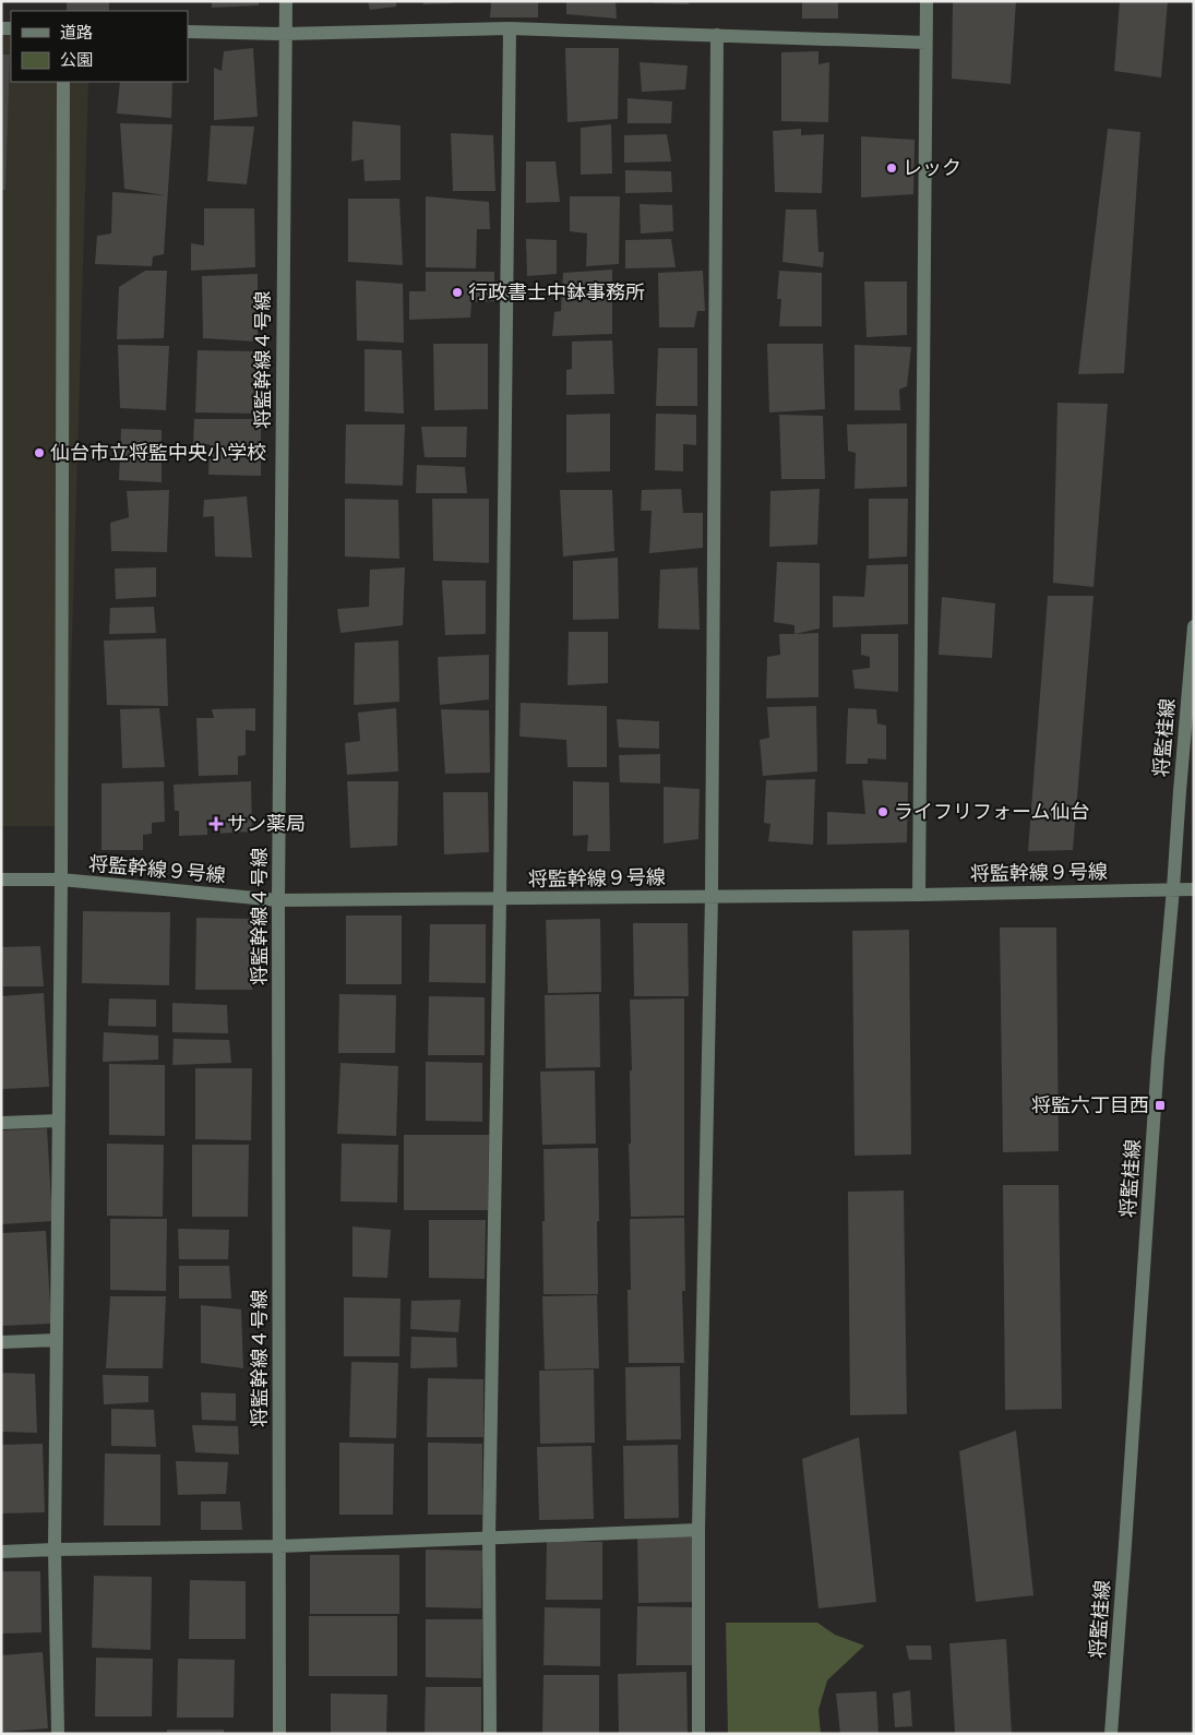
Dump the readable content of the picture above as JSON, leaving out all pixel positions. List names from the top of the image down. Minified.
{"streets":{"street":["将監幹線４号線","将監桂線","将監幹線９号線"]},"crossings":[["将監幹線４号線","将監幹線９号線"],["将監桂線","将監幹線９号線"]],"places":{"other":["レック","行政書士中鉢事務所","仙台市立将監中央小学校","ライフリフォーム仙台"],"health":["サン薬局"],"transit":["将監六丁目西"]},"legend":["道路","公園"]}
